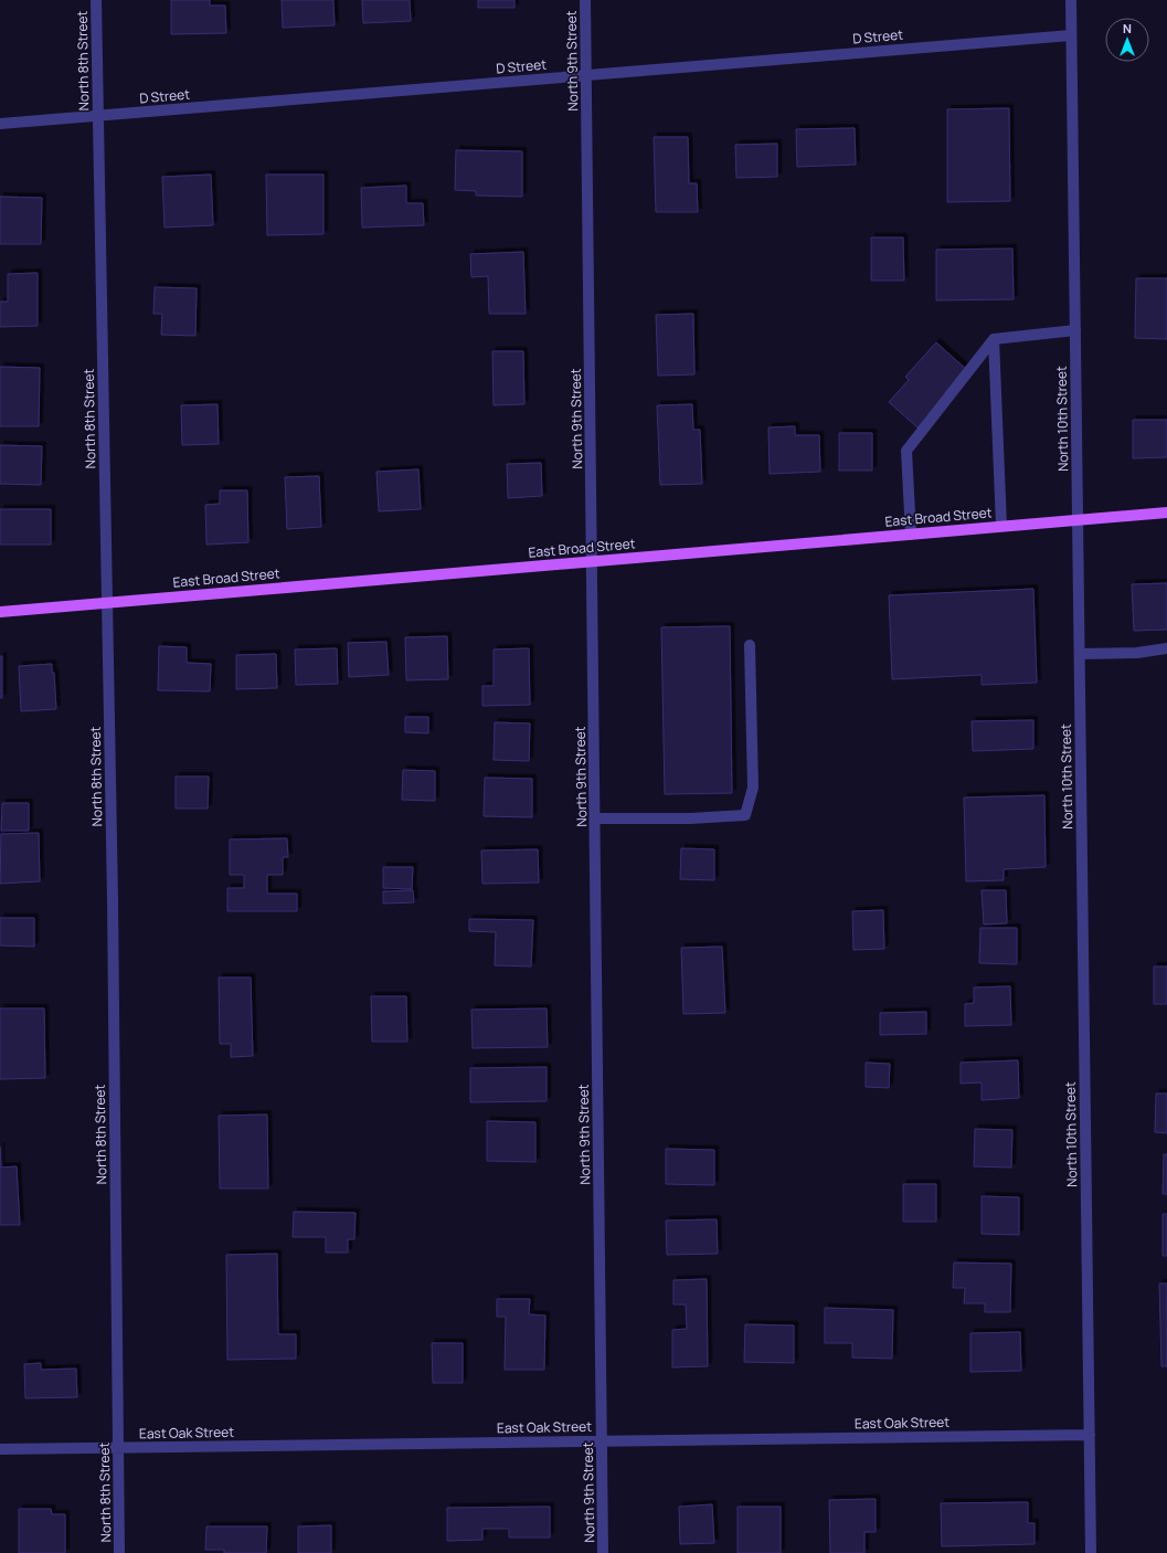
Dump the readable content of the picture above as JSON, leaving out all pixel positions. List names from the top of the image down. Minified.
{"streets":{"main road":["East Broad Street"],"street":["D Street","North 8th Street","North 9th Street","North 10th Street","East Oak Street"]},"crossings":[["D Street","North 8th Street"],["D Street","North 9th Street"],["D Street","North 10th Street"],["North 8th Street","East Broad Street"],["North 8th Street","East Oak Street"],["North 9th Street","East Broad Street"],["North 9th Street","East Oak Street"],["North 10th Street","East Broad Street"],["North 10th Street","East Oak Street"]],"north":"top"}
